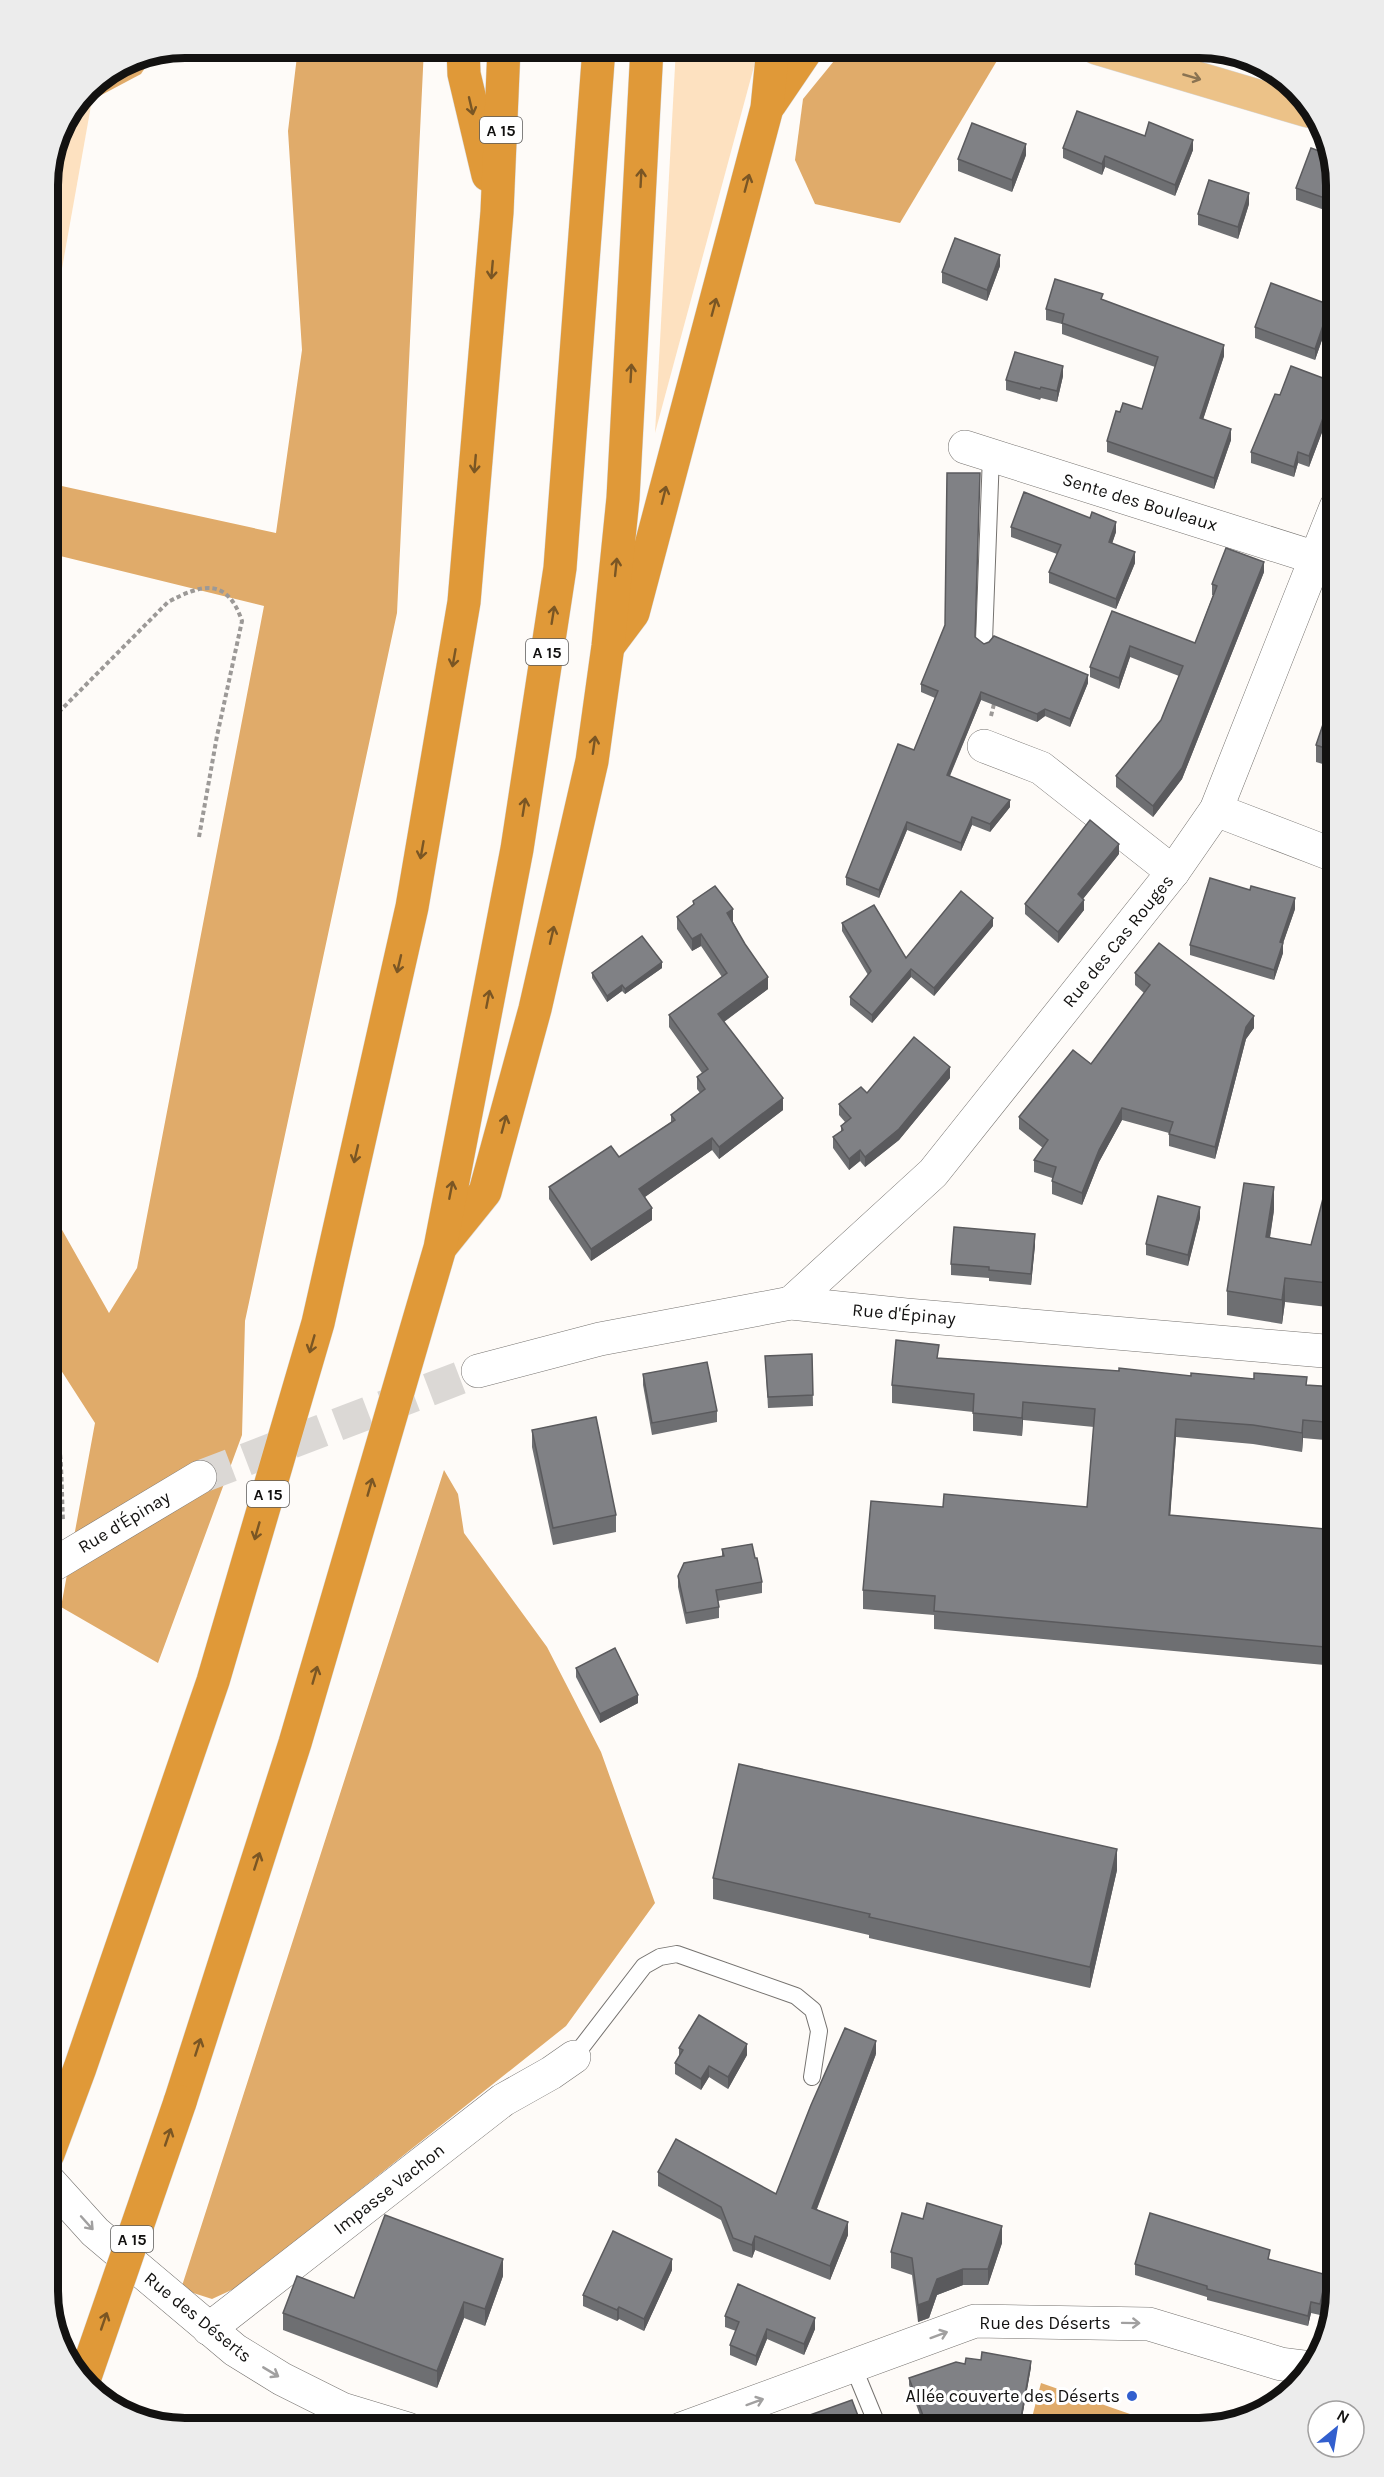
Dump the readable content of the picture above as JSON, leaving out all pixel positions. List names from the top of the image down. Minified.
{"streets":{"highway":["A 15"],"street":["Sente des Bouleaux","Rue des Cas Rouges","Rue d'Épinay","Impasse Vachon","Rue des Déserts"]},"crossings":[["Sente des Bouleaux","Rue des Cas Rouges"],["Rue des Cas Rouges","Rue d'Épinay"],["Impasse Vachon","Rue des Déserts"]],"one_way":["Rue des Déserts"],"places":["Allée couverte des Déserts"],"north":"top right"}
